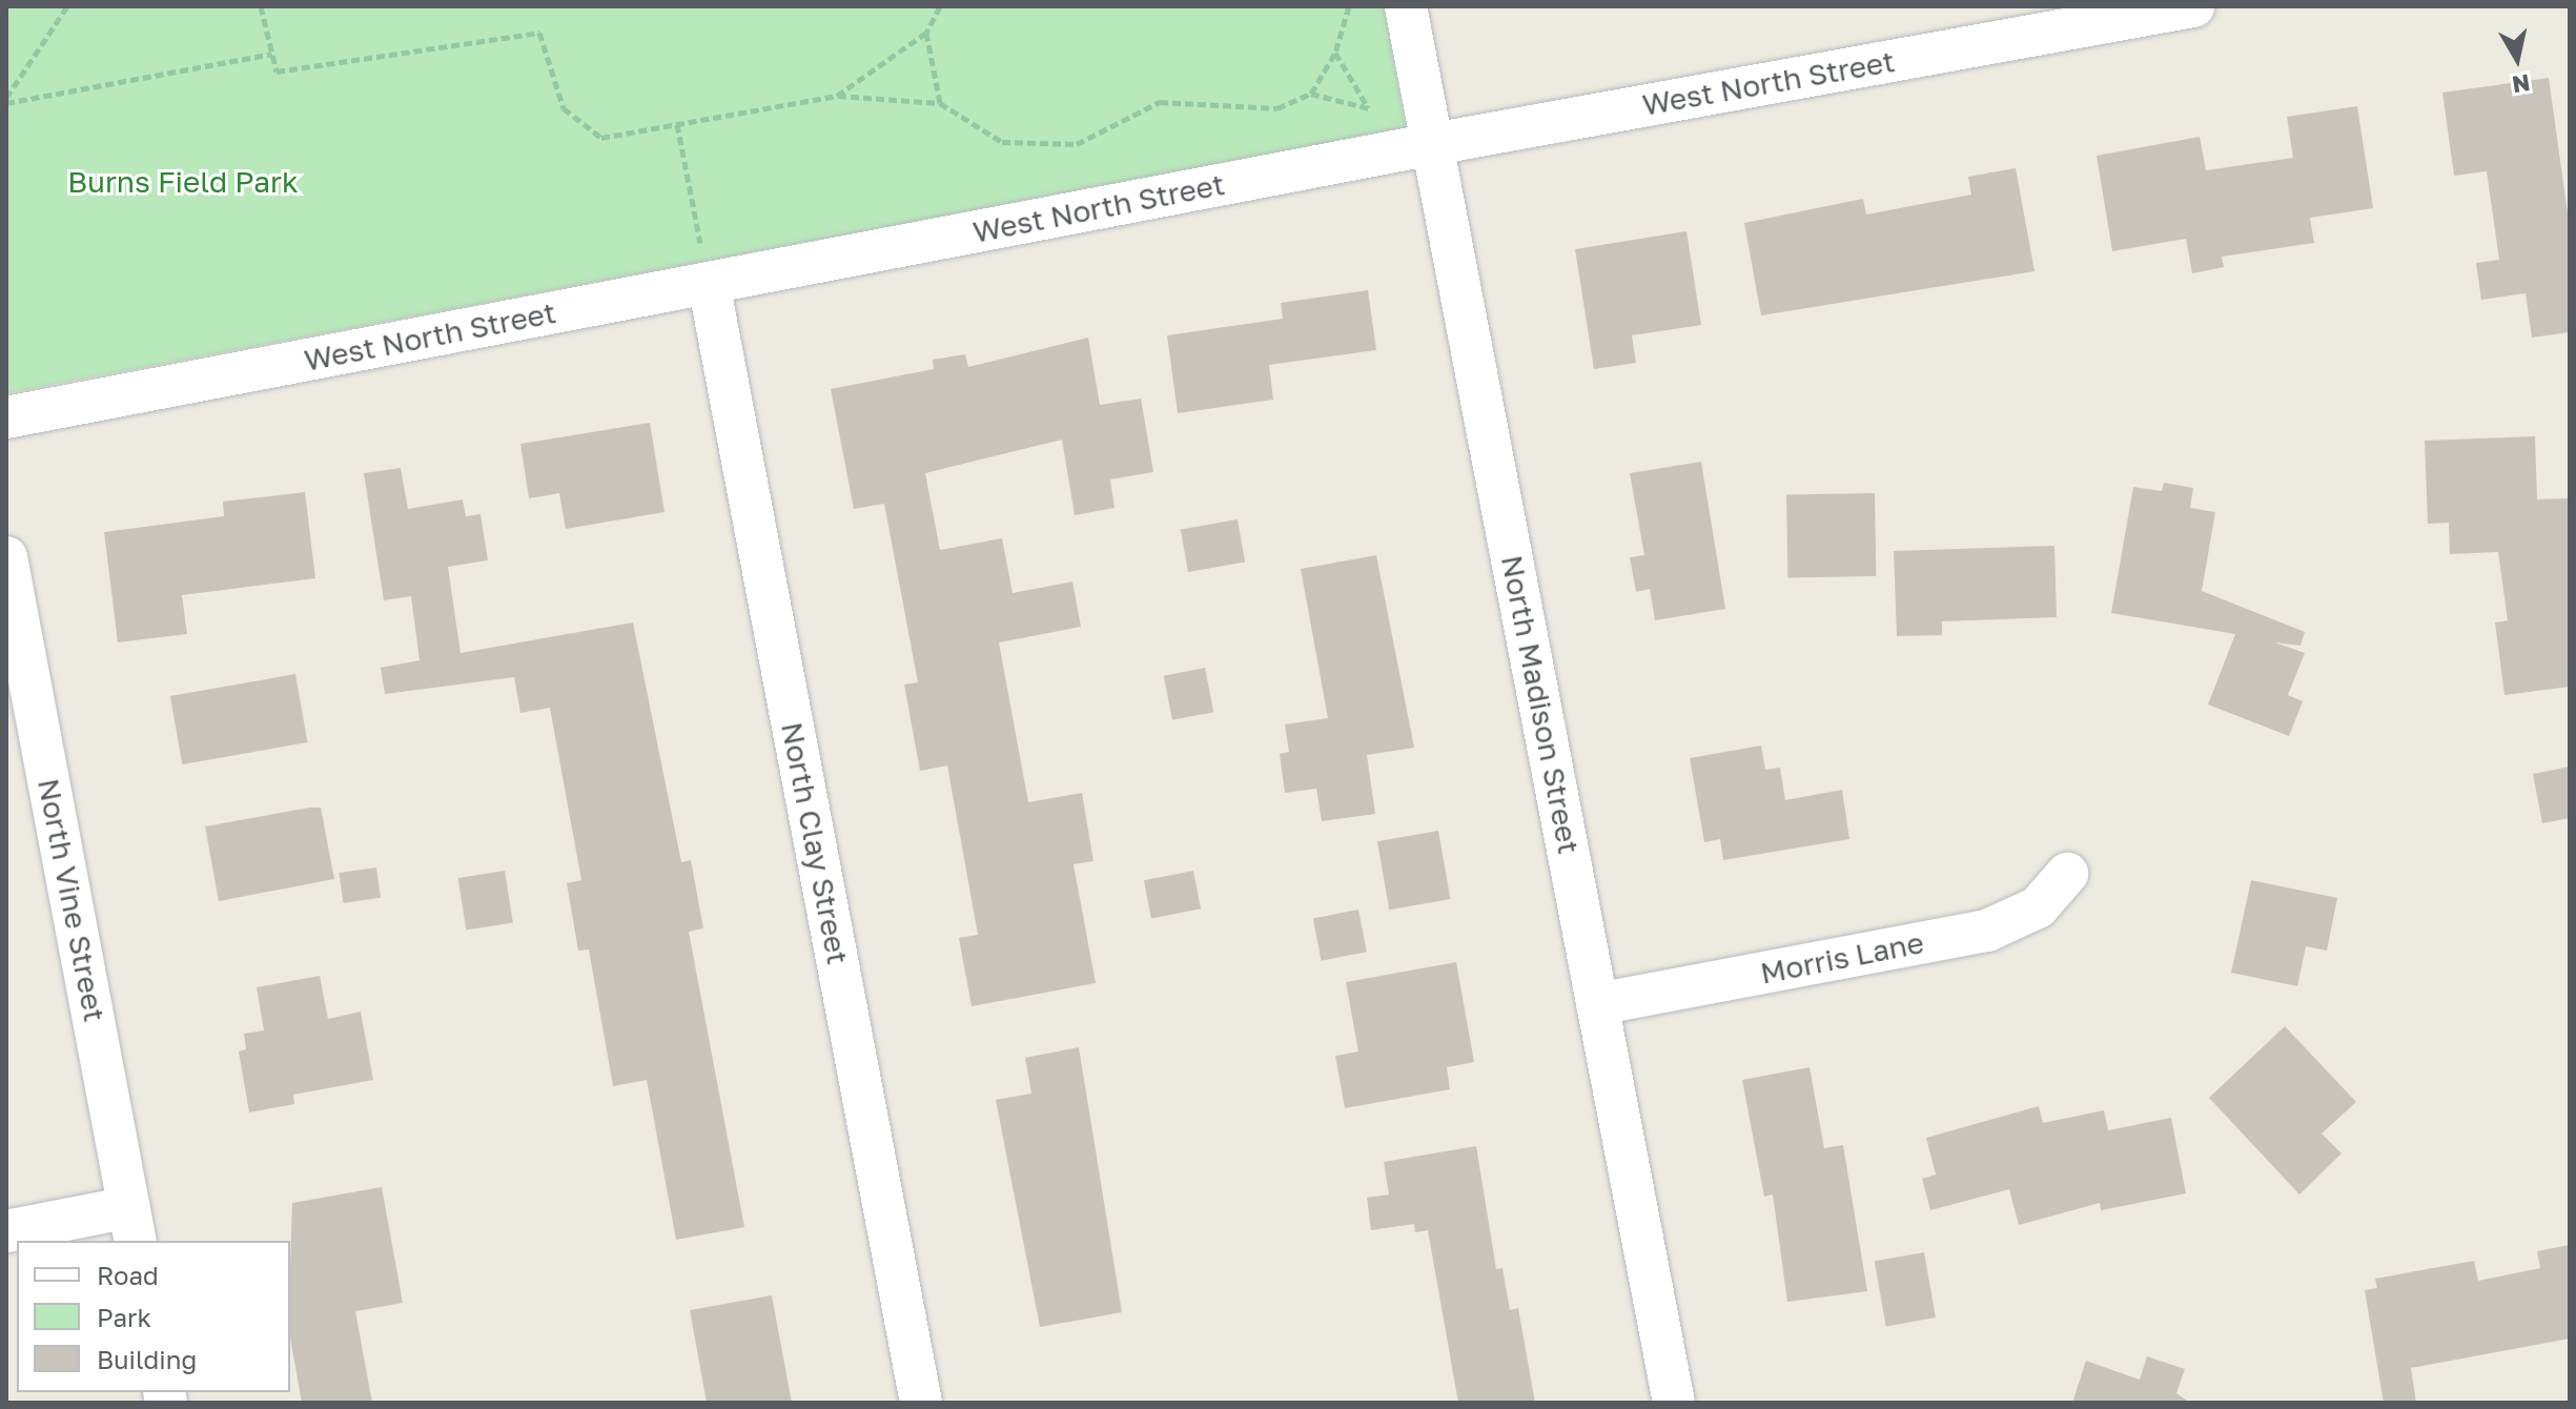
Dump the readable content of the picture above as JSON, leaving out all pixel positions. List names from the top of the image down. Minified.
{"streets":{"street":["West North Street","North Madison Street","North Clay Street","North Vine Street","Morris Lane"]},"crossings":[["West North Street","North Madison Street"],["West North Street","North Clay Street"],["North Madison Street","Morris Lane"]],"parks":["Burns Field Park"],"legend":["Road","Park","Building"],"north":"bottom"}
